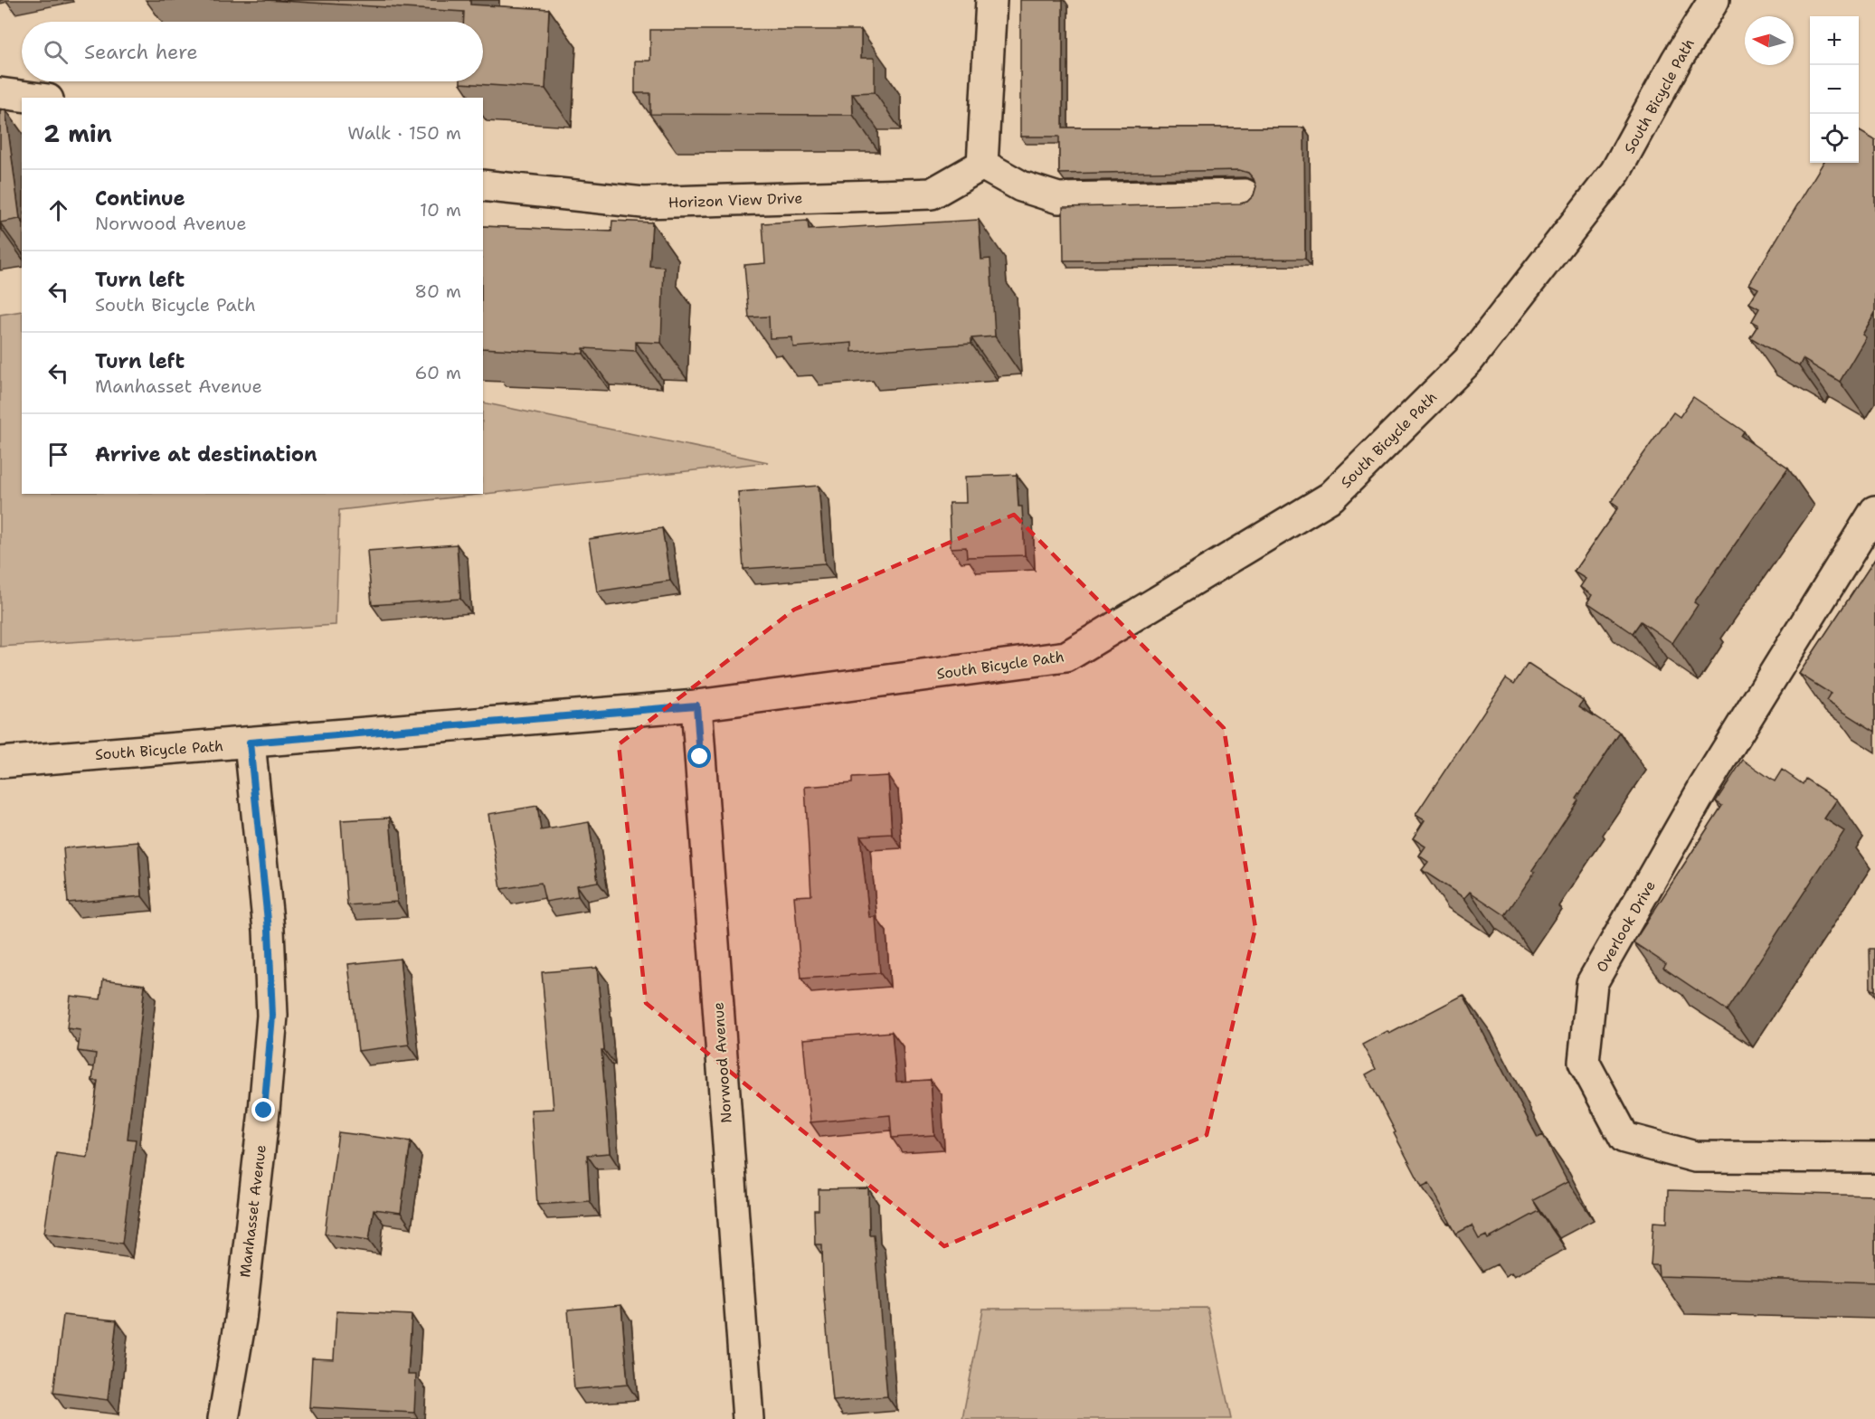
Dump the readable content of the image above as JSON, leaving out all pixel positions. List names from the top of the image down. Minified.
{"streets":{"street":["South Bicycle Path","Horizon View Drive","Overlook Drive","Norwood Avenue","Manhasset Avenue"]},"crossings":[["South Bicycle Path","Norwood Avenue"],["South Bicycle Path","Manhasset Avenue"]],"north":"left","page":{"map_buttons":["+","−"],"search":"Search here","heading":["2 min","Walk · 150 m"],"list":[["Continue","Norwood Avenue","10 m"],["Turn left","South Bicycle Path","80 m"],["Turn left","Manhasset Avenue","60 m"],"Arrive at destination"]}}
